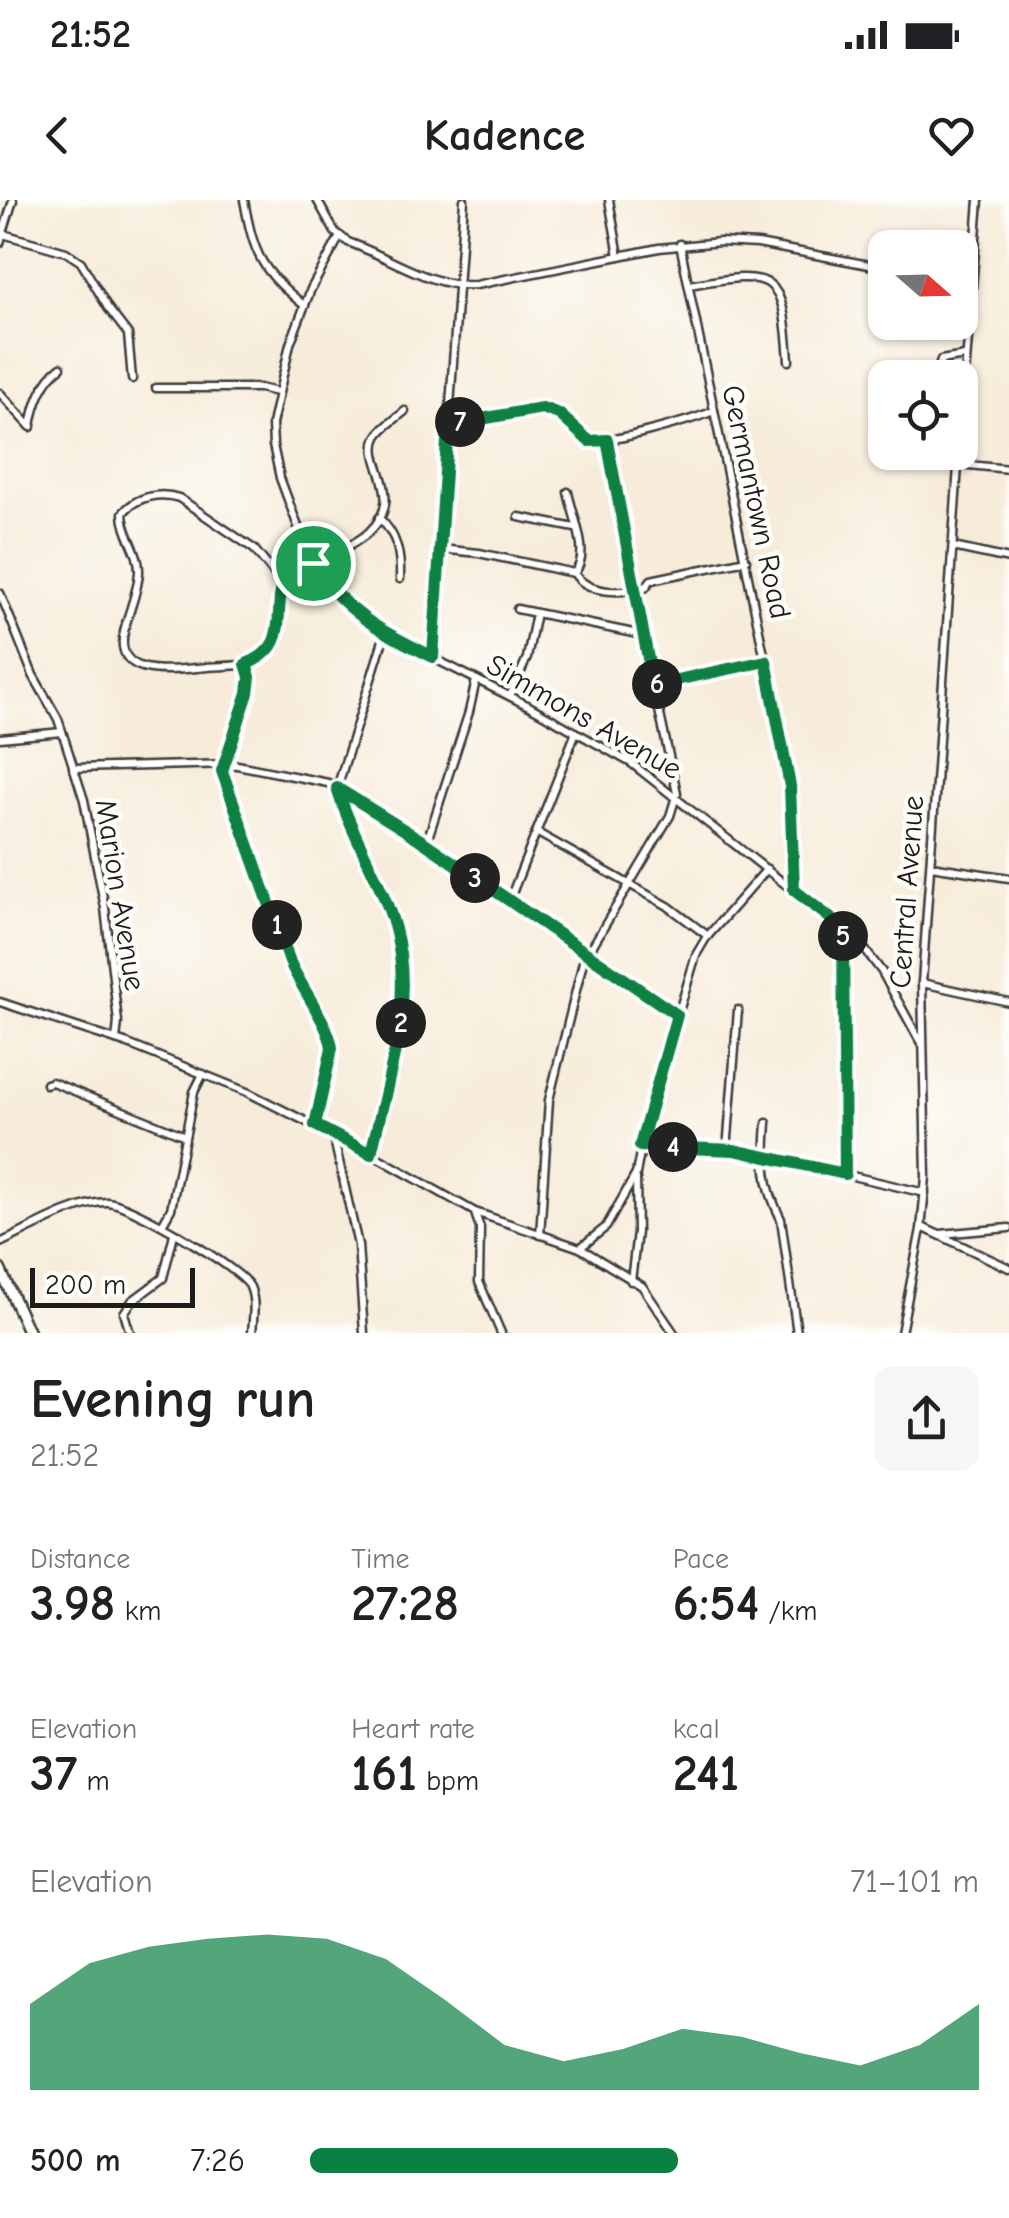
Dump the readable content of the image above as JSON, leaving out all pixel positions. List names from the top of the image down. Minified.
{"streets":{"street":["Germantown Road","Simmons Avenue","Central Avenue","Marion Avenue"]},"crossings":[["Germantown Road","Simmons Avenue"],["Simmons Avenue","Central Avenue"]],"scale_bar":"200 m","north":"right","page":{"status":"21:52","header":"Kadence","pins":["7","6","3","1","5","2","4"],"scale":"200 m","heading":["Evening run","21:52"],"stats":[["Distance","3.98 km"],["Time","27:28"],["Pace","6:54 /km"],["Elevation","37 m"],["Heart rate","161 bpm"],["kcal","241"]],"chart":["Elevation","71–101 m"],"list":[{"name":"500 m","note":"7:26"}]}}
